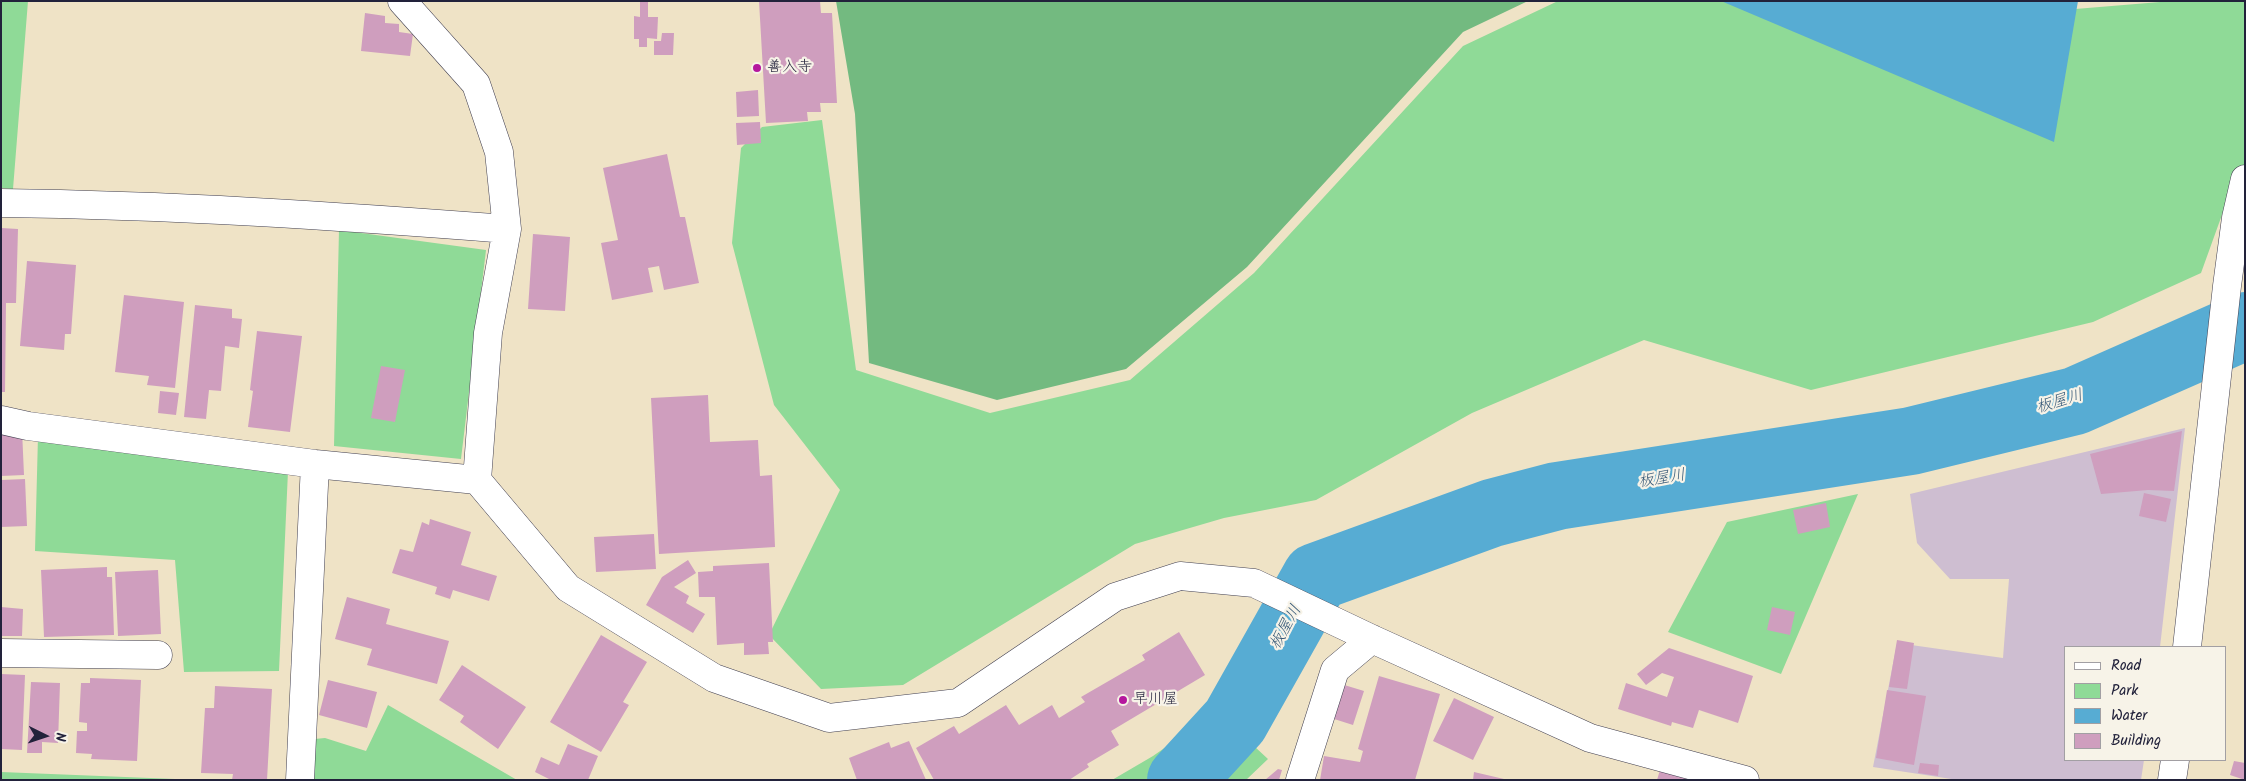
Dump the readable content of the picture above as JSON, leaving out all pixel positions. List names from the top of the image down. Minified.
{"water":["板屋川"],"places":["善入寺","早川屋"],"legend":["Road","Park","Water","Building"],"north":"right"}
